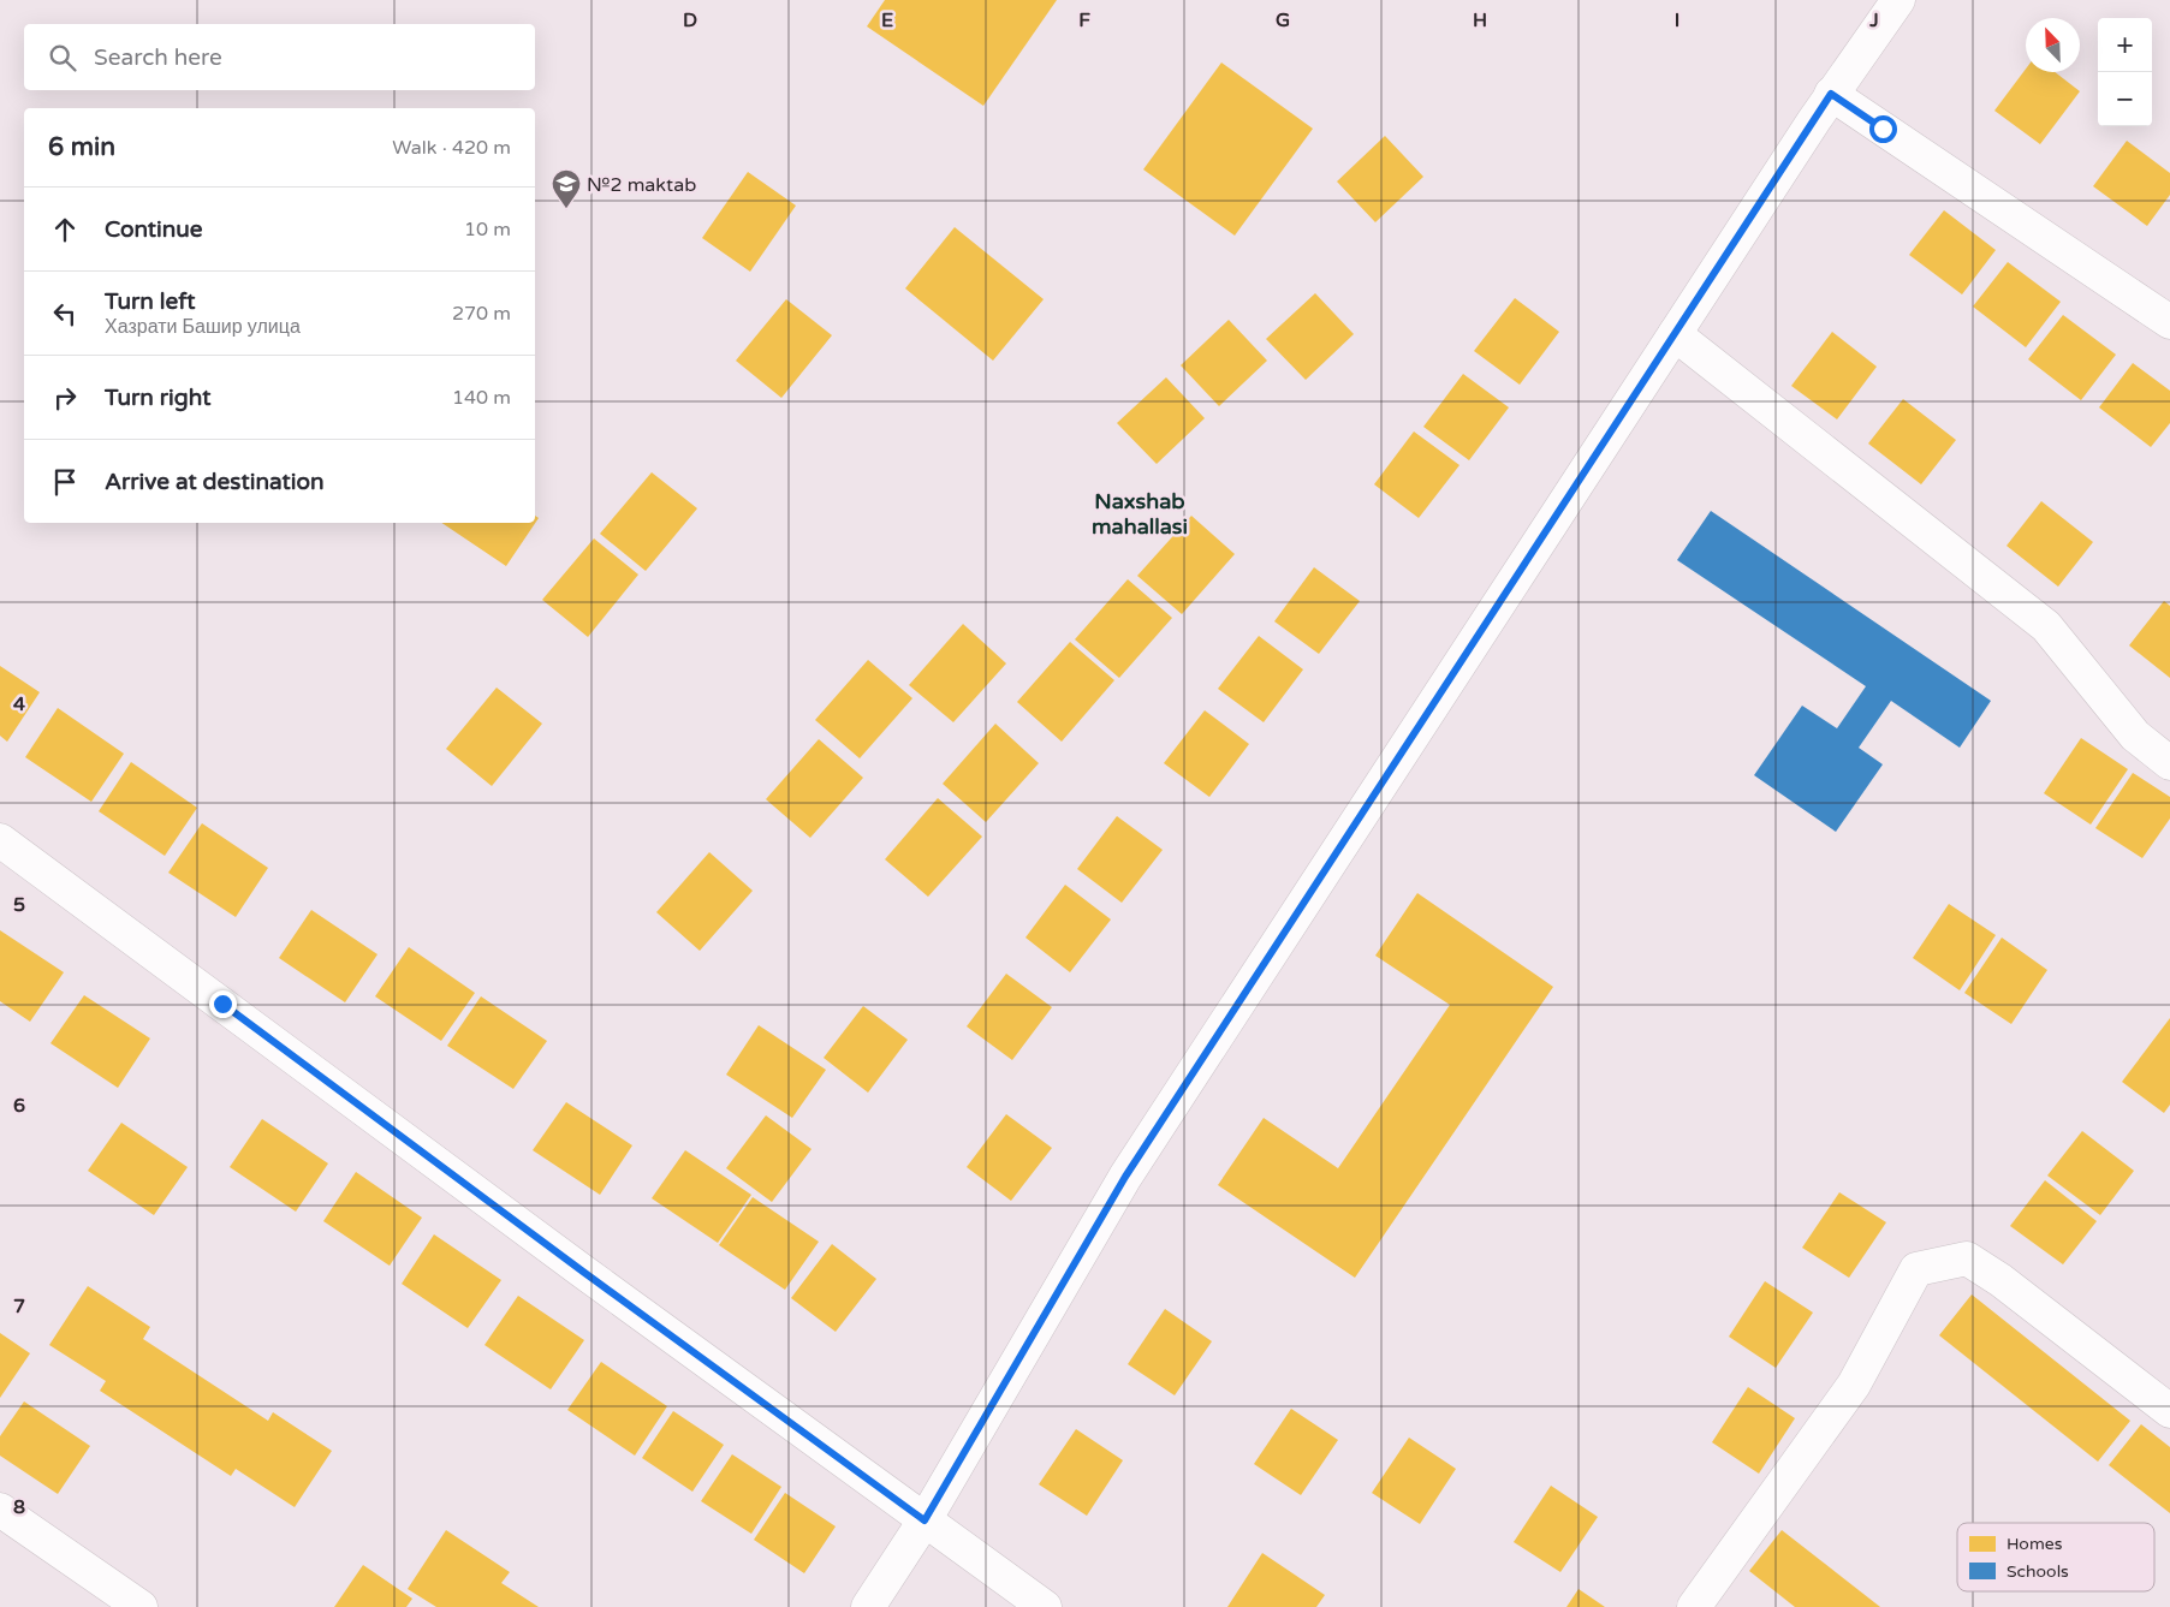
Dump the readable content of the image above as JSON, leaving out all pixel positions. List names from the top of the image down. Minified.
{"districts":["Naxshab mahallasi"],"places":{"school or university":["№2 maktab"]},"legend":["Homes","Schools"],"north":"top left","page":{"map_buttons":["+","−"],"search":"Search here","heading":["6 min","Walk · 420 m"],"list":[["Continue","10 m"],["Turn left","Хазрати Башир улица","270 m"],["Turn right","140 m"],"Arrive at destination"]},"grid":{"columns":["D","E","F","G","H","I","J"],"rows":["4","5","6","7","8"]}}
